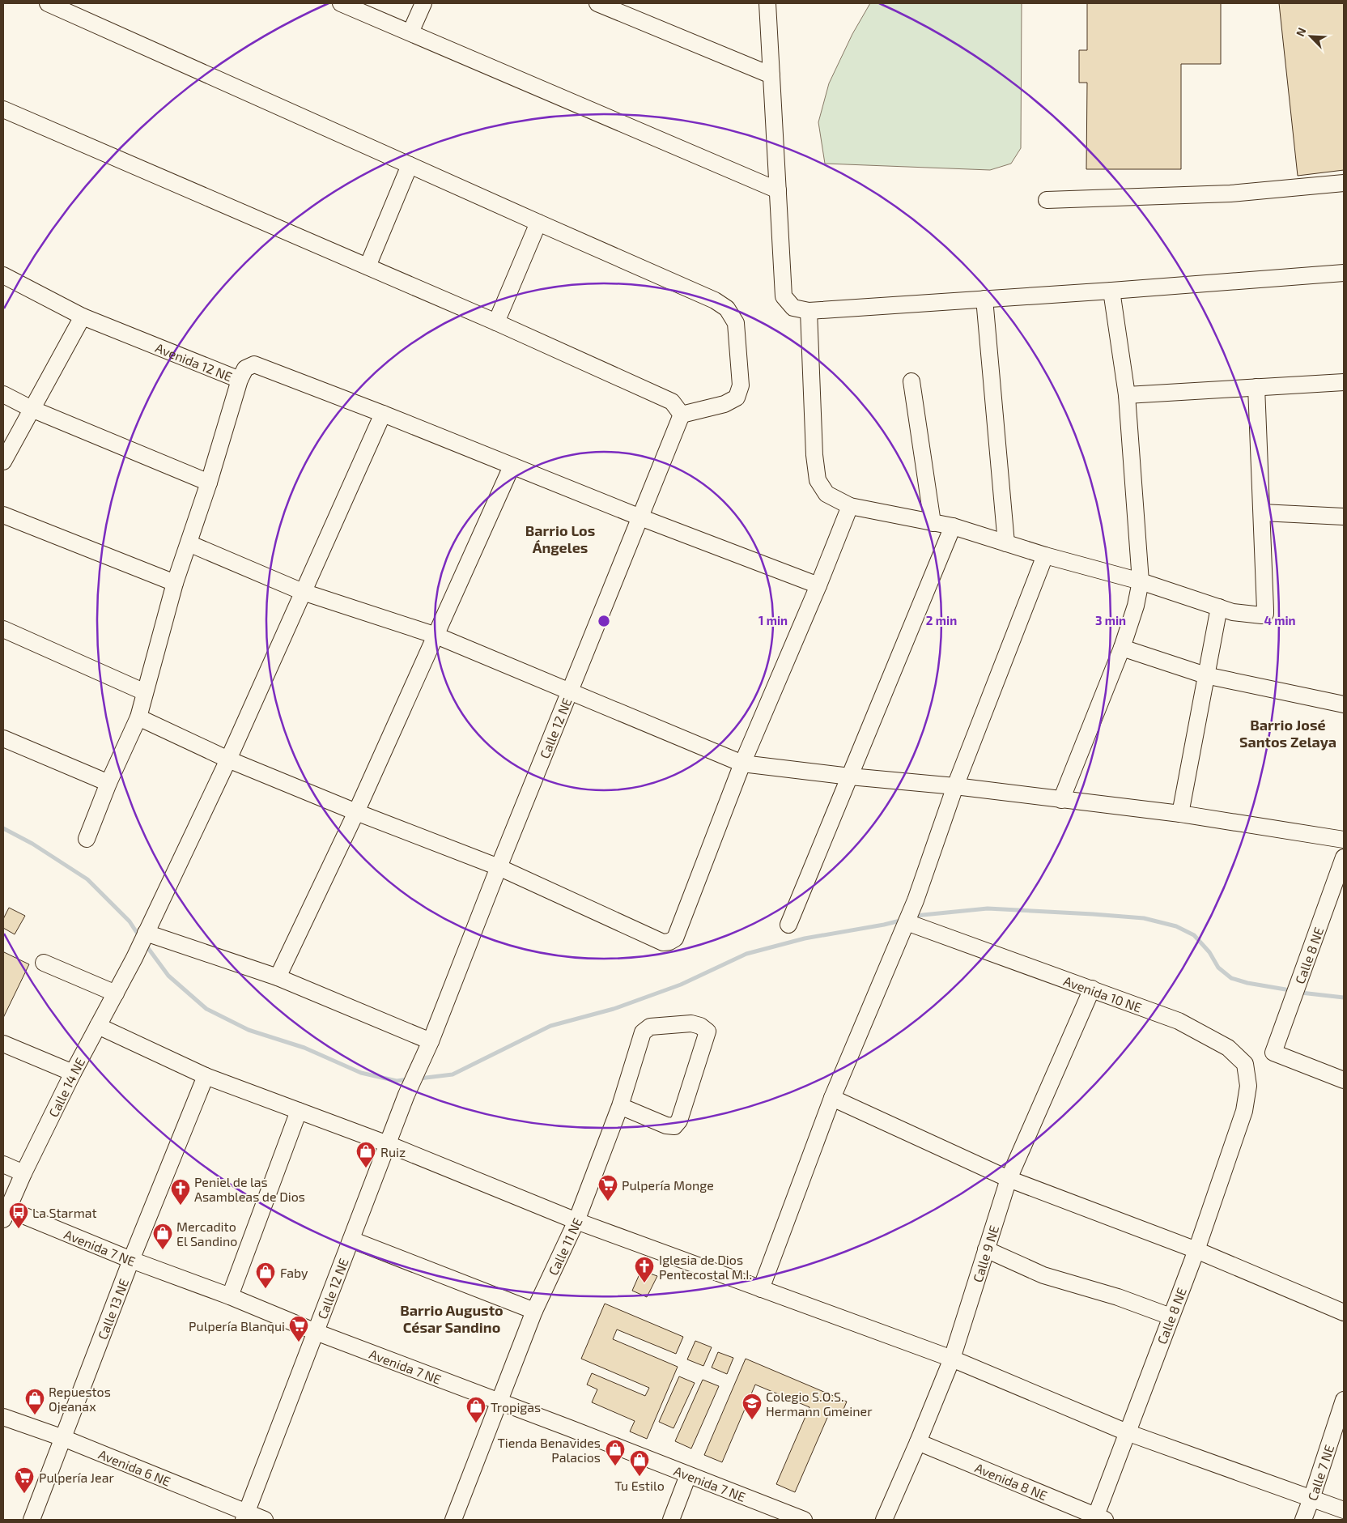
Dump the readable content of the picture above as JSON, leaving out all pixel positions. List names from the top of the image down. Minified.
{"streets":{"street":["Avenida 12 NE","Calle 12 NE","Calle 8 NE","Avenida 10 NE","Calle 14 NE","Calle 11 NE","Avenida 7 NE","Calle 9 NE","Calle 13 NE","Avenida 6 NE","Calle 7 NE","Avenida 8 NE"]},"crossings":[["Avenida 12 NE","Calle 12 NE"],["Avenida 12 NE","Calle 14 NE"],["Calle 12 NE","Avenida 7 NE"],["Calle 12 NE","Avenida 6 NE"],["Calle 8 NE","Avenida 10 NE"],["Calle 8 NE","Avenida 8 NE"],["Avenida 10 NE","Calle 9 NE"],["Calle 14 NE","Avenida 7 NE"],["Calle 11 NE","Avenida 7 NE"],["Avenida 7 NE","Calle 13 NE"],["Calle 9 NE","Avenida 8 NE"],["Calle 13 NE","Avenida 6 NE"]],"districts":["Barrio Los Ángeles","Barrio José Santos Zelaya","Barrio Augusto César Sandino"],"places":{"shop":["Ruiz","Mercadito El Sandino","Faby","Repuestos Ojeanax","Tropigas","Tienda Benavides Palacios","Tu Estilo"],"supermarket":["Pulpería Monge","Pulpería Blanqui","Pulpería Jear"],"church":["Peniel de las Asambleas de Dios","Iglesia de Dios Pentecostal M.I."],"bus stop":["La Starmat"],"school or university":["Colegio S.O.S. Hermann Gmeiner"]},"north":"top left","rings":["1 min","2 min","3 min","4 min"]}
